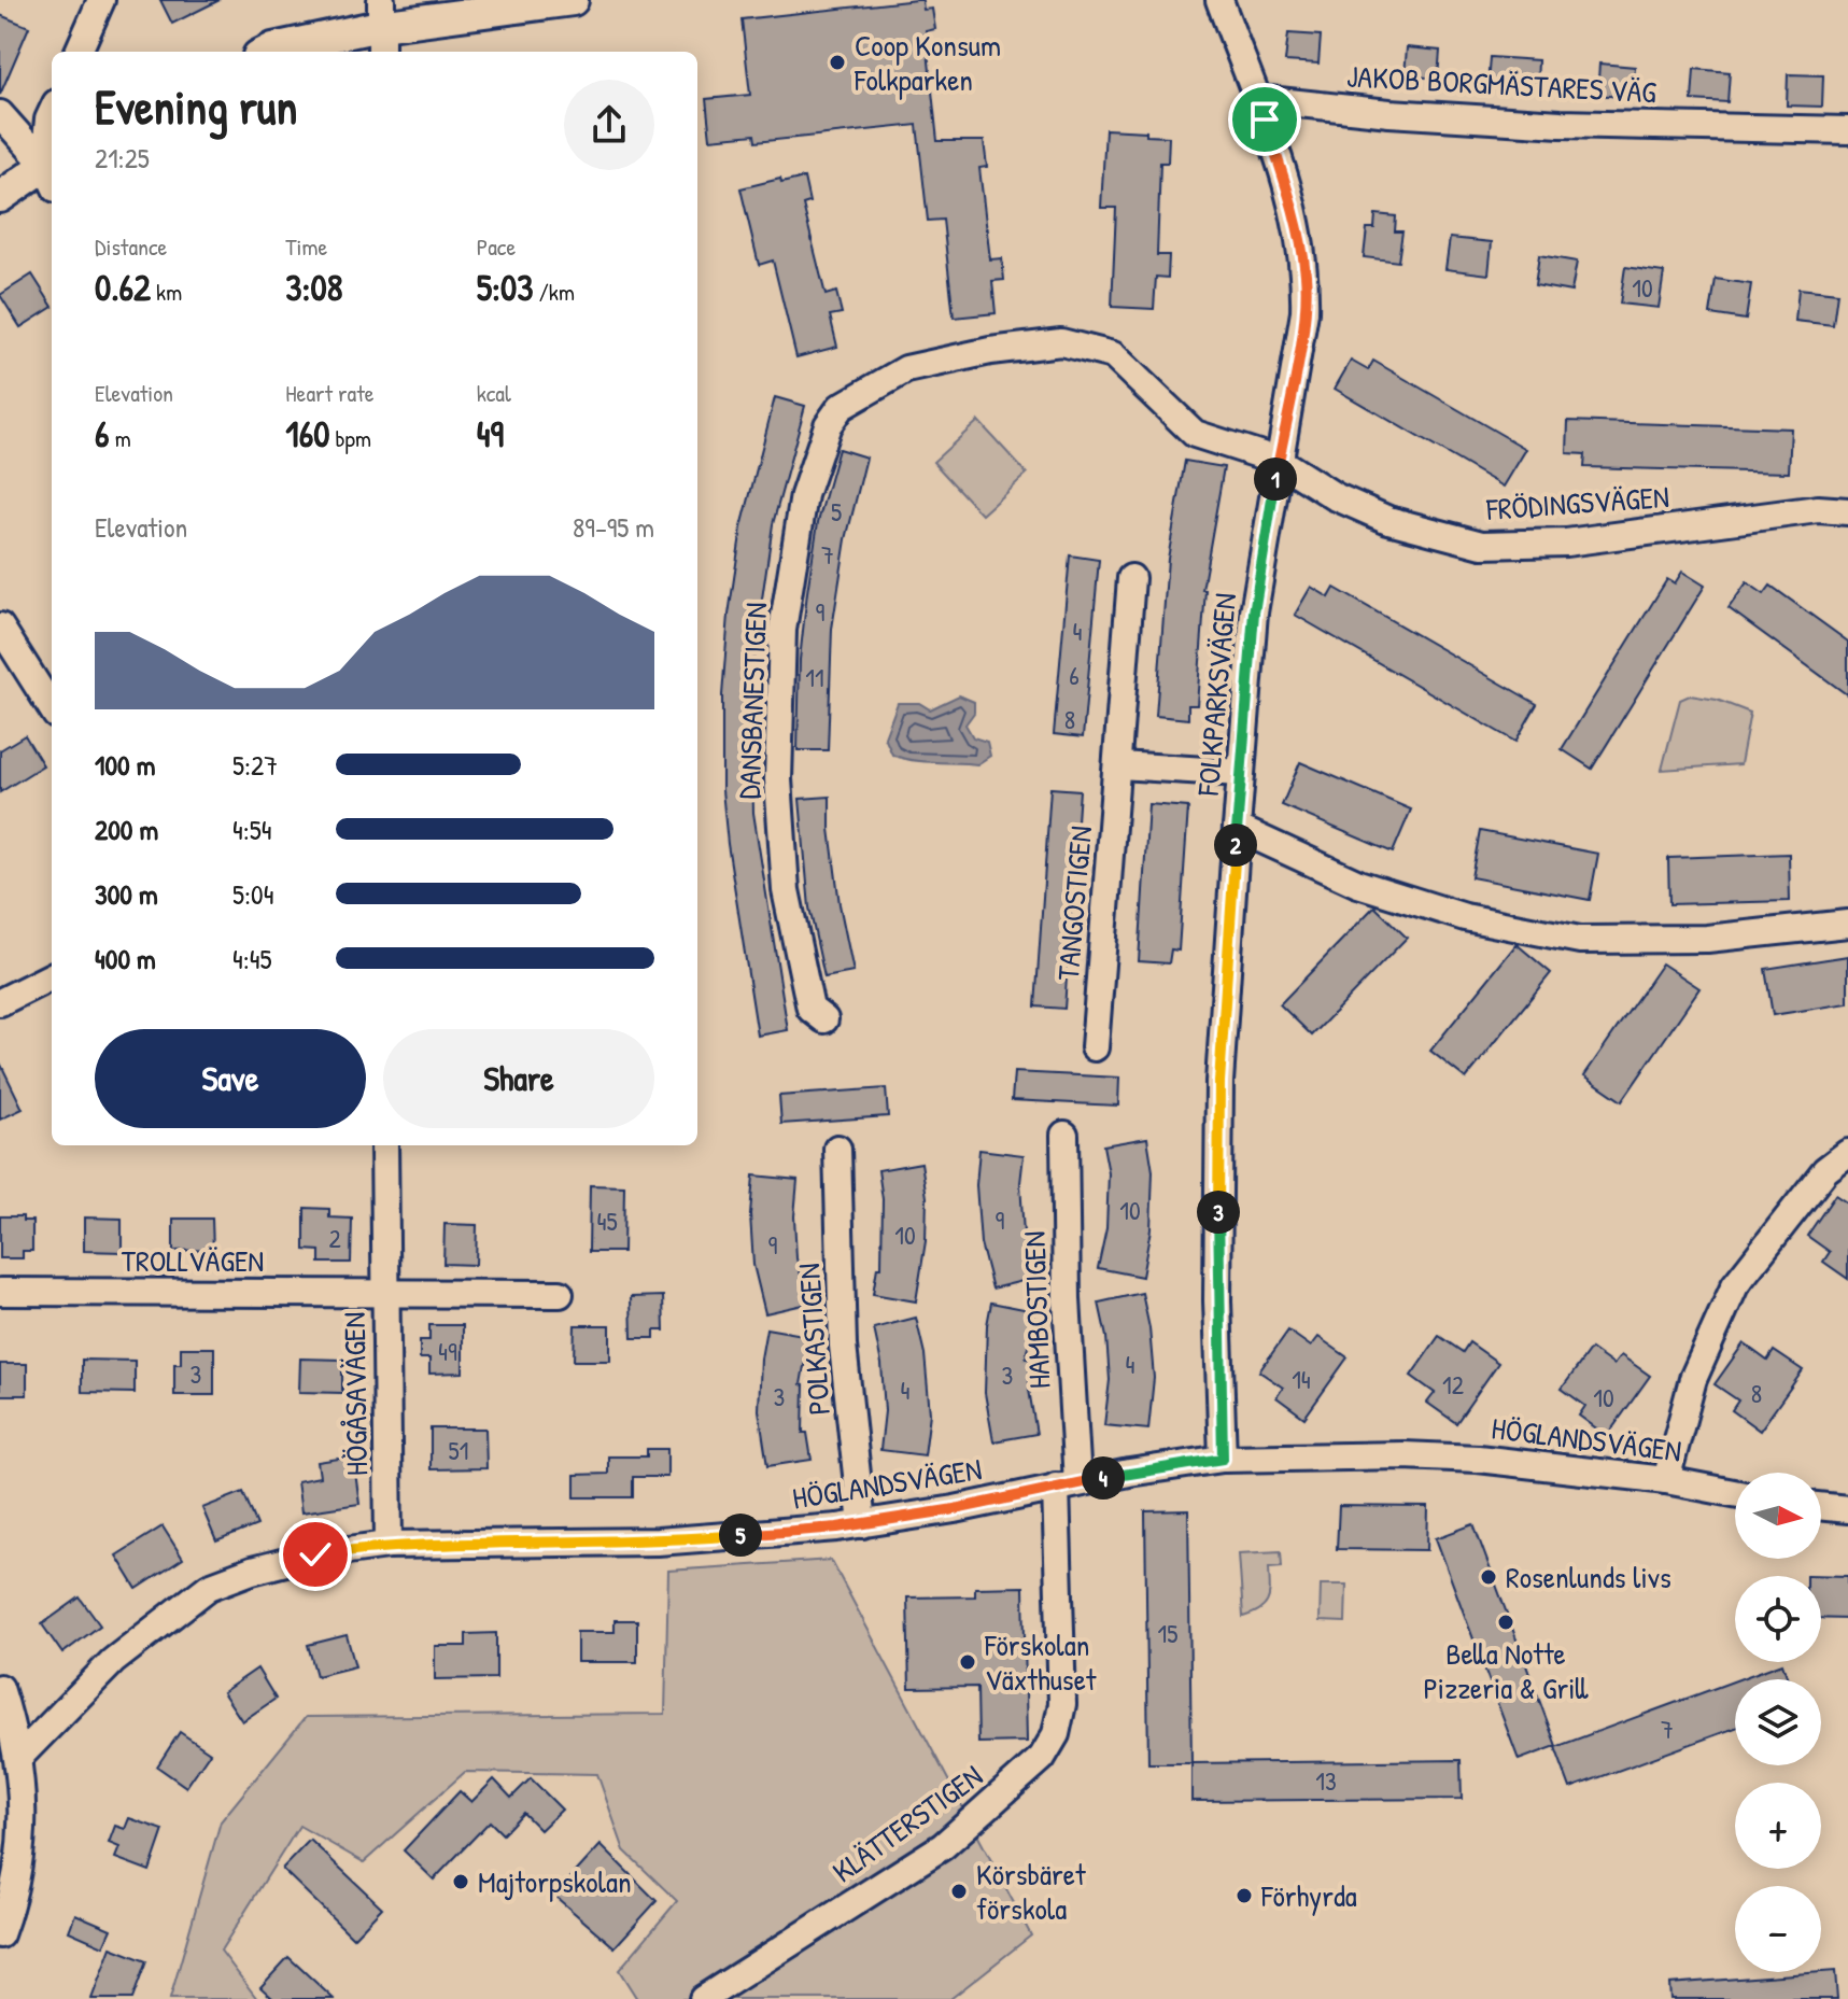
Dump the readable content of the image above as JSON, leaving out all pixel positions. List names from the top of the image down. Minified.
{"streets":{"street":["JAKOB BORGMÄSTARES VÄG","FRÖDINGSVÄGEN","FOLKPARKSVÄGEN","DANSBANESTIGEN","TANGOSTIGEN","TROLLVÄGEN","HAMBOSTIGEN","POLKASTIGEN","HÖGÅSAVÄGEN","HÖGLANDSVÄGEN","KLÄTTERSTIGEN"]},"crossings":[["JAKOB BORGMÄSTARES VÄG","FOLKPARKSVÄGEN"],["FRÖDINGSVÄGEN","FOLKPARKSVÄGEN"],["FRÖDINGSVÄGEN","DANSBANESTIGEN"],["FOLKPARKSVÄGEN","DANSBANESTIGEN"],["FOLKPARKSVÄGEN","HÖGLANDSVÄGEN"],["TROLLVÄGEN","HÖGÅSAVÄGEN"],["HAMBOSTIGEN","HÖGLANDSVÄGEN"],["HAMBOSTIGEN","KLÄTTERSTIGEN"],["POLKASTIGEN","HÖGLANDSVÄGEN"],["HÖGÅSAVÄGEN","HÖGLANDSVÄGEN"],["HÖGLANDSVÄGEN","KLÄTTERSTIGEN"]],"places":["Coop Konsum Folkparken","Rosenlunds livs","Bella Notte Pizzeria & Grill","Förskolan Växthuset","Majtorpskolan","Körsbäret förskola","Förhyrda"],"house_numbers":["10","5","7","9","4","6","11","8","10","9","45","10","2","9","49","4","3","3","14","12","4","8","3","10","51","15","7","13"],"north":"right","page":{"heading":["Evening run","21:25"],"stats":[["Distance","0.62 km"],["Time","3:08"],["Pace","5:03 /km"],["Elevation","6 m"],["Heart rate","160 bpm"],["kcal","49"]],"pins":["1","2","3","4","5"],"chart":["Elevation","89–95 m"],"list":[{"name":"100 m","note":"5:27"},{"name":"200 m","note":"4:54"},{"name":"300 m","note":"5:04"},{"name":"400 m","note":"4:45"}],"buttons":["Save","Share"],"map_buttons":["+","−"]}}
